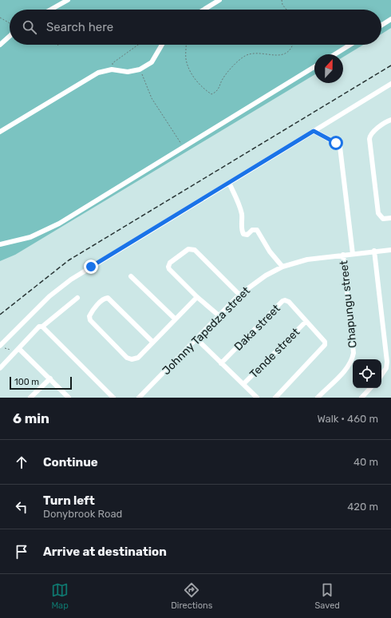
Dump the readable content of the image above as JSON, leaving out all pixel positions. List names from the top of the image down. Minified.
{"streets":{"street":["Chapungu street","Daka street","Johnny Tapedza street","Tende street"]},"crossings":[["Chapungu street","Johnny Tapedza street"],["Daka street","Tende street"]],"scale_bar":"100 m","north":"top","page":{"search":"Search here","scale":"100 m","heading":["6 min","Walk · 460 m"],"list":[["Continue","40 m"],["Turn left","Donybrook Road","420 m"],"Arrive at destination"],"nav":["Map","Directions","Saved"]}}
